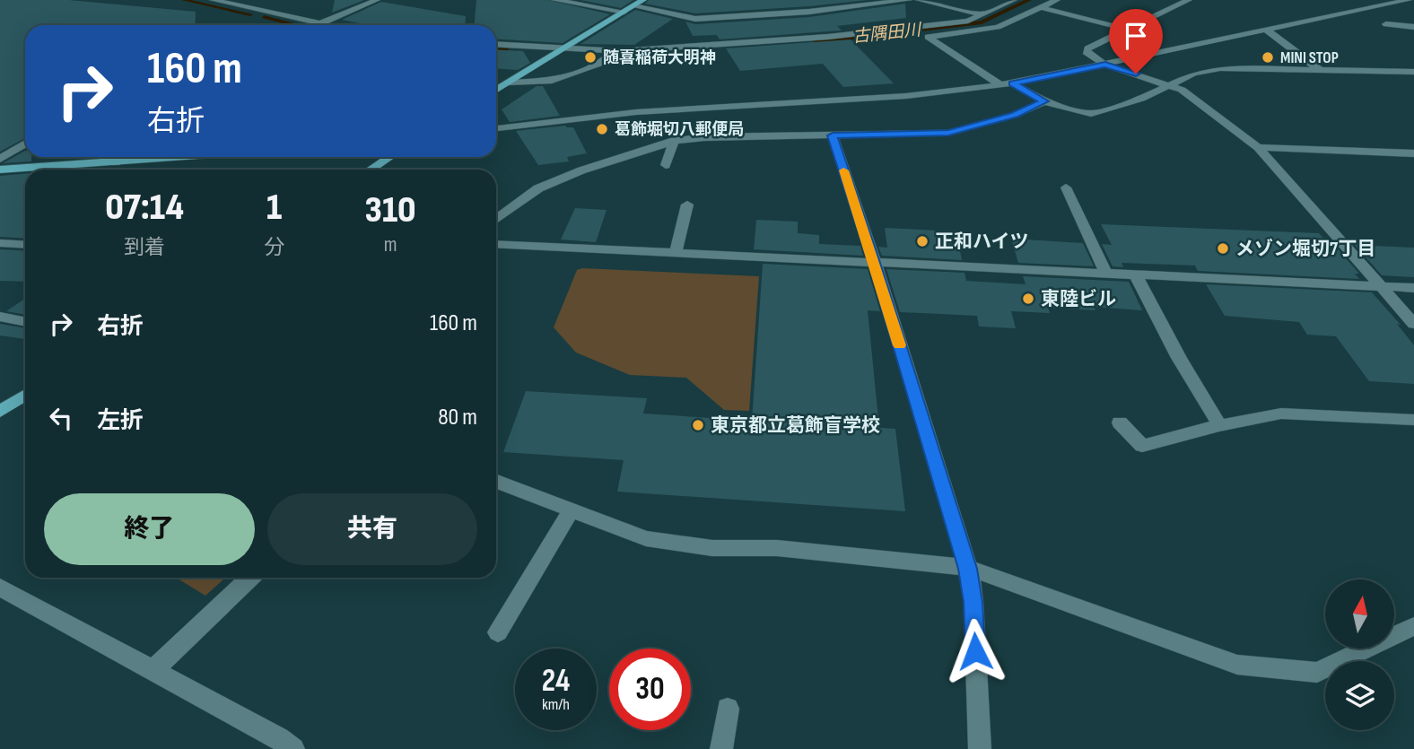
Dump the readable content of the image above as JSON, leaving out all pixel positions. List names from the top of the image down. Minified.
{"water":["古隅田川"],"places":["随喜稲荷大明神","MINI STOP","葛飾堀切八郵便局","正和ハイツ","メゾン堀切7丁目","東陸ビル","東京都立葛飾盲学校"],"north":"top","page":{"turn":["160 m","右折"],"eta":["07:14","到着","1","分","310","m"],"list":[{"name":"右折","value":"160 m"},{"name":"左折","value":"80 m"}],"buttons":["終了","共有"],"speed":"24 km/h","limit":"30"}}
